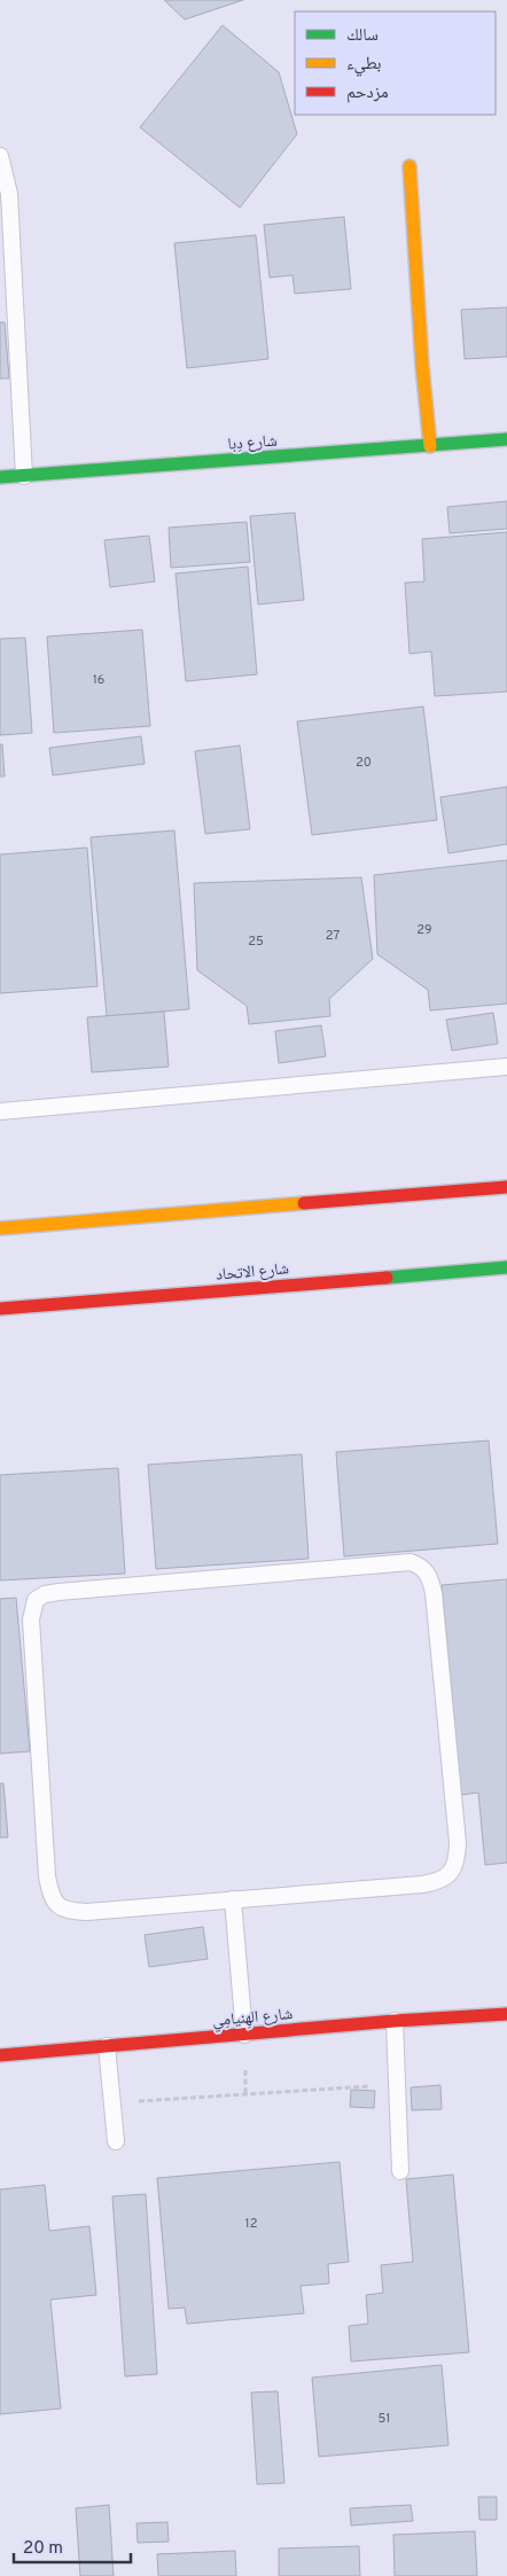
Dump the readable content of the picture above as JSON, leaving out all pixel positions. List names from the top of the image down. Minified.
{"streets":{"street":["شارع دِبا","شارع الاتحاد","شارع الهِنيامِي"]},"house_numbers":["16","20","29","27","25","12","51"],"legend":["سالك","بطيء","مزدحم"],"scale_bar":"20 m"}
